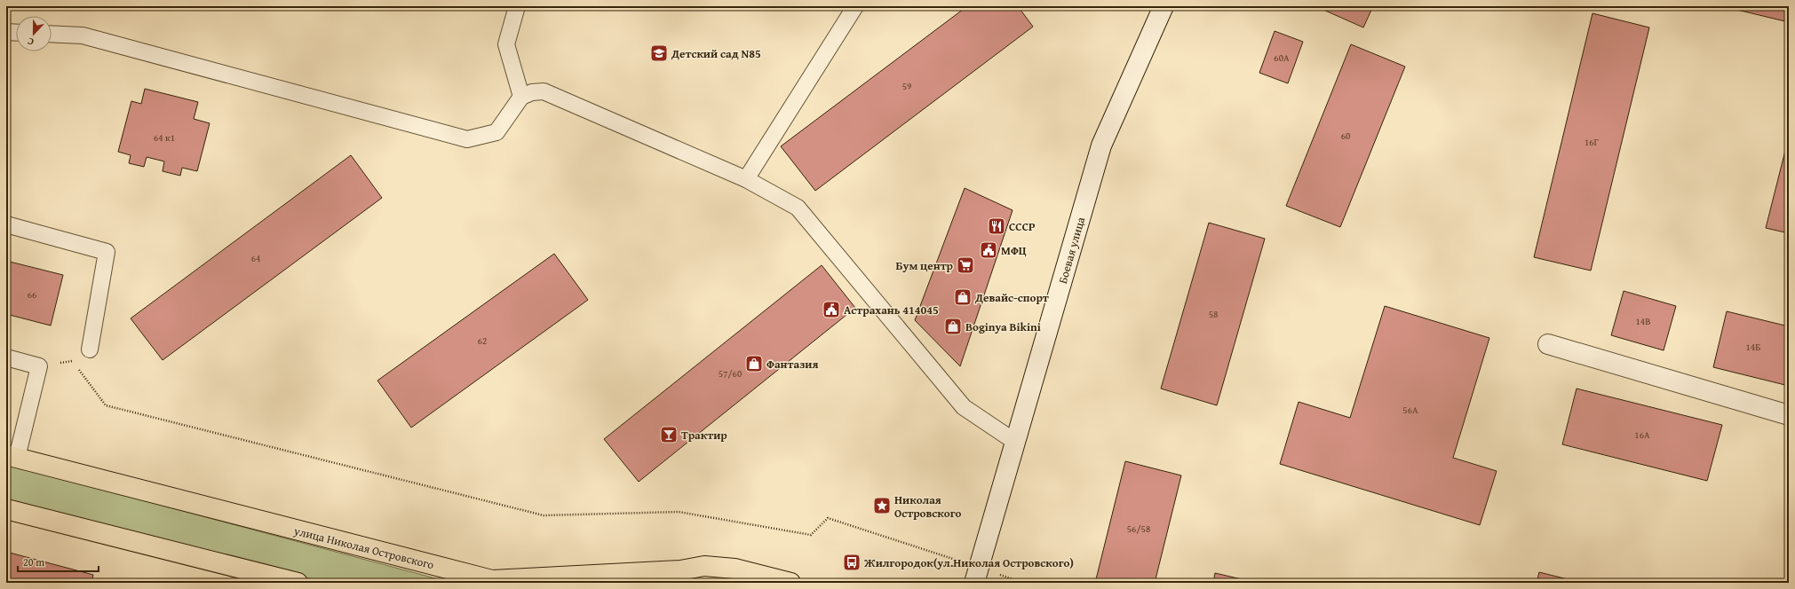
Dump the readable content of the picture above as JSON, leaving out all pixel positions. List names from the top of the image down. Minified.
{"streets":{"main road":["Боевая улица","улица Николая Островского"]},"places":{"school or university":["Детский сад N85"],"restaurant":["СССР"],"public building":["МФЦ","Астрахань 414045"],"supermarket":["Бум центр"],"shop":["Девайс-спорт","Boginya Bikini","Фантазия"],"bar":["Трактир"],"place":["Николая Островского"],"bus stop":["Жилгородок(ул.Николая Островского)"]},"house_numbers":["60А","59","60","64 к1","16Г","64","66","58","14В","62","14Б","57/60","56А","16А","56/58"],"scale_bar":"20 m","north":"bottom"}
